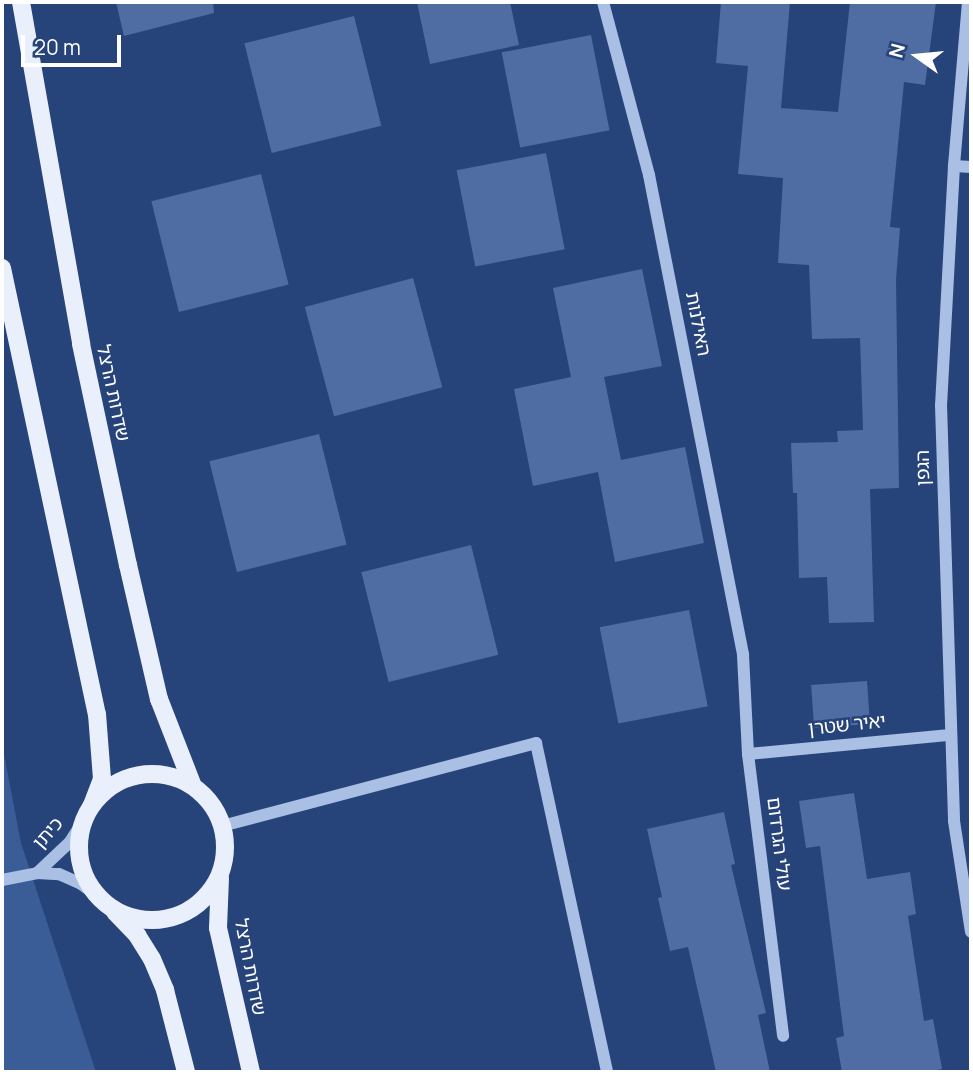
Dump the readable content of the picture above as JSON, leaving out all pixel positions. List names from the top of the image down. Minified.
{"streets":{"main road":["שדרות הרצל"],"street":["האילנות","הגפן","יאיר שטרן","כיתן","עולי הגרדום"]},"crossings":[["האילנות","עולי הגרדום"],["שדרות הרצל","כיתן"],["הגפן","יאיר שטרן"],["יאיר שטרן","עולי הגרדום"]],"scale_bar":"20 m","north":"left"}
